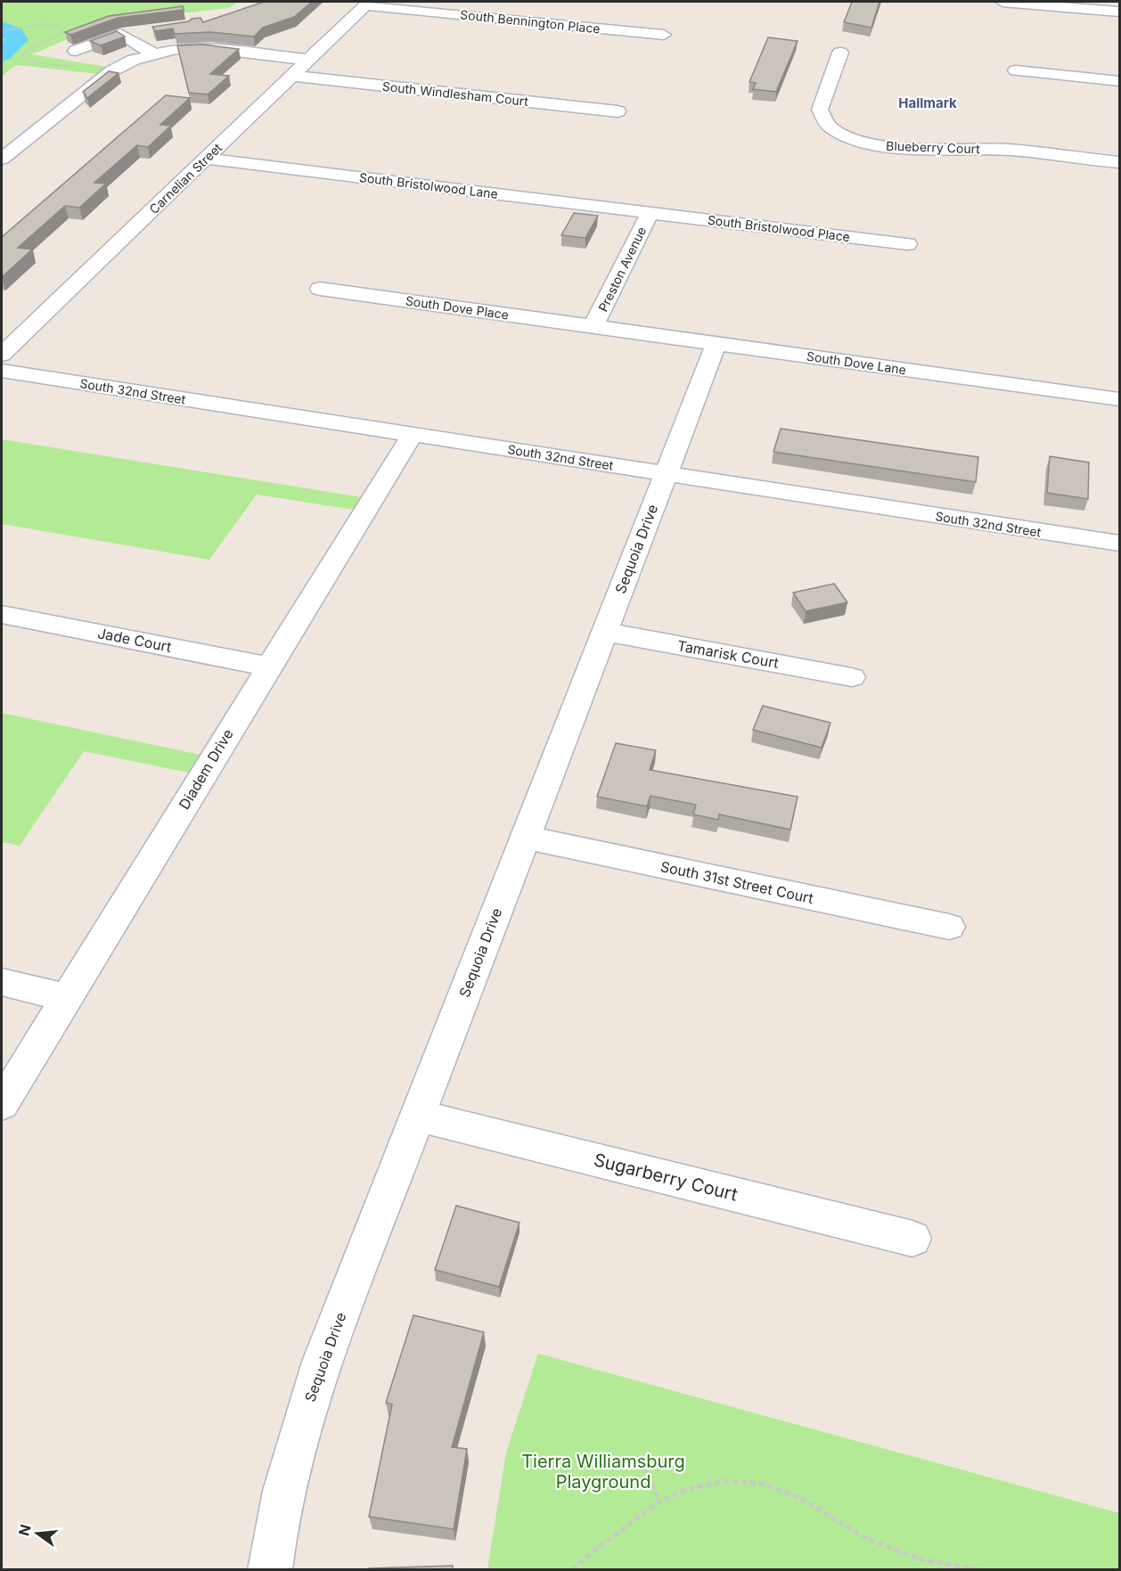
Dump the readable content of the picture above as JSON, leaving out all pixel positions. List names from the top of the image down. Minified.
{"streets":{"street":["South Bennington Place","South Windlesham Court","Blueberry Court","Carnelian Street","South Bristolwood Lane","South Bristolwood Place","Preston Avenue","South Dove Place","South Dove Lane","South 32nd Street","Sequoia Drive","Jade Court","Tamarisk Court","Diadem Drive","South 31st Street Court","Sugarberry Court"]},"crossings":[["South Bennington Place","Carnelian Street"],["South Windlesham Court","Carnelian Street"],["Carnelian Street","South Bristolwood Lane"],["South Bristolwood Lane","South Bristolwood Place"],["South Bristolwood Lane","Preston Avenue"],["South Bristolwood Place","Preston Avenue"],["Preston Avenue","South Dove Place"],["Preston Avenue","South Dove Lane"],["South Dove Place","South Dove Lane"],["South Dove Lane","Sequoia Drive"],["South 32nd Street","Sequoia Drive"],["South 32nd Street","Diadem Drive"],["Sequoia Drive","Tamarisk Court"],["Sequoia Drive","South 31st Street Court"],["Sequoia Drive","Sugarberry Court"],["Jade Court","Diadem Drive"]],"districts":["Hallmark"],"parks":["Tierra Williamsburg Playground"],"north":"left"}
